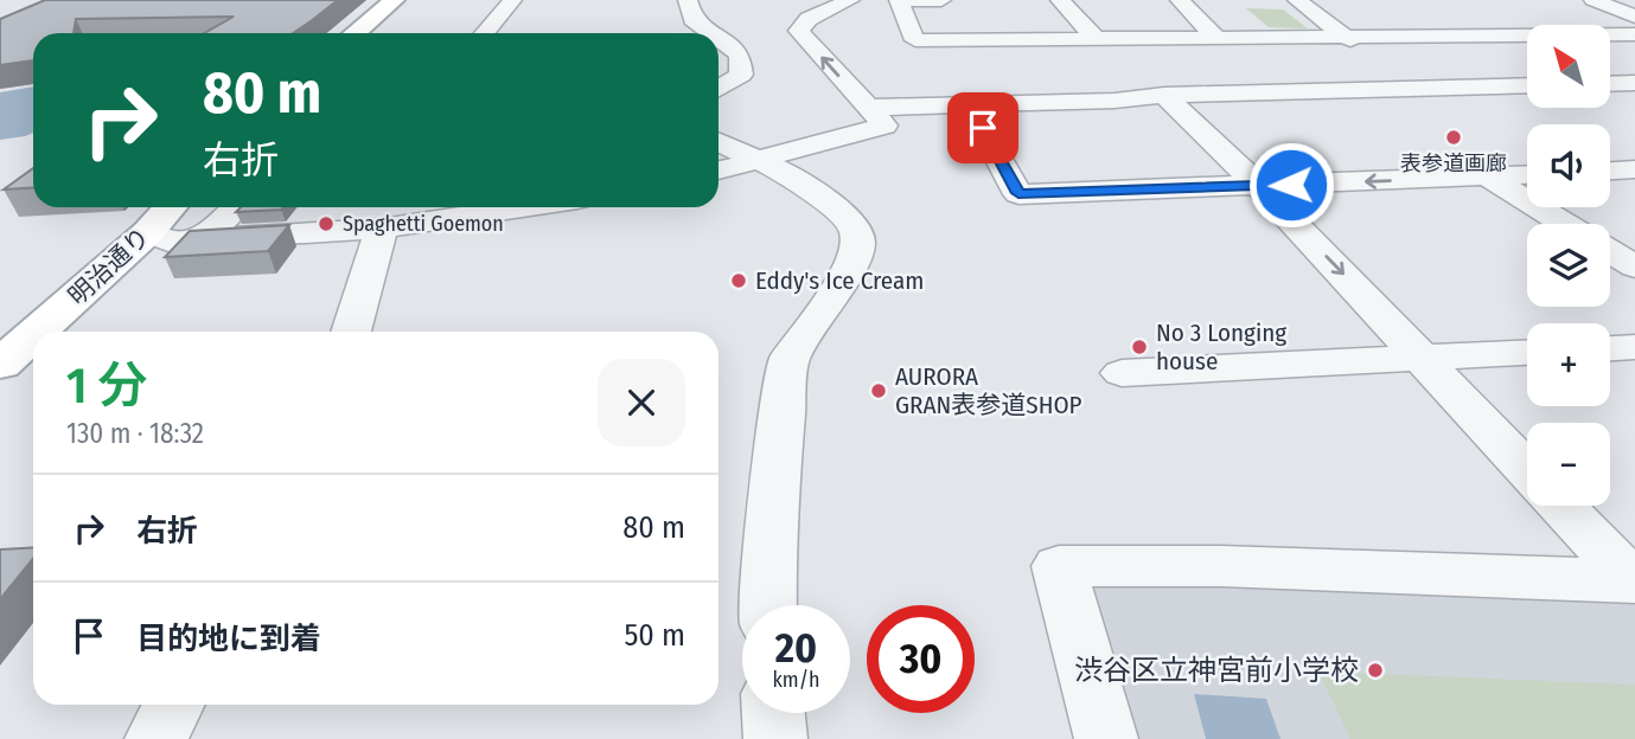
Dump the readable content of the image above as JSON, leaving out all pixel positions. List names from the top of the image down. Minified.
{"streets":{"main road":["明治通り"]},"places":["表参道画廊","Spaghetti Goemon","Eddy's Ice Cream","No 3 Longing house","AURORA GRAN表参道SHOP","渋谷区立神宮前小学校"],"north":"top left","page":{"map_buttons":["+","−"],"turn":["80 m","右折"],"heading":["1 分","130 m · 18:32"],"list":[{"name":"右折","value":"80 m"},{"name":"目的地に到着","value":"50 m"}],"speed":"20 km/h","limit":"30"}}
